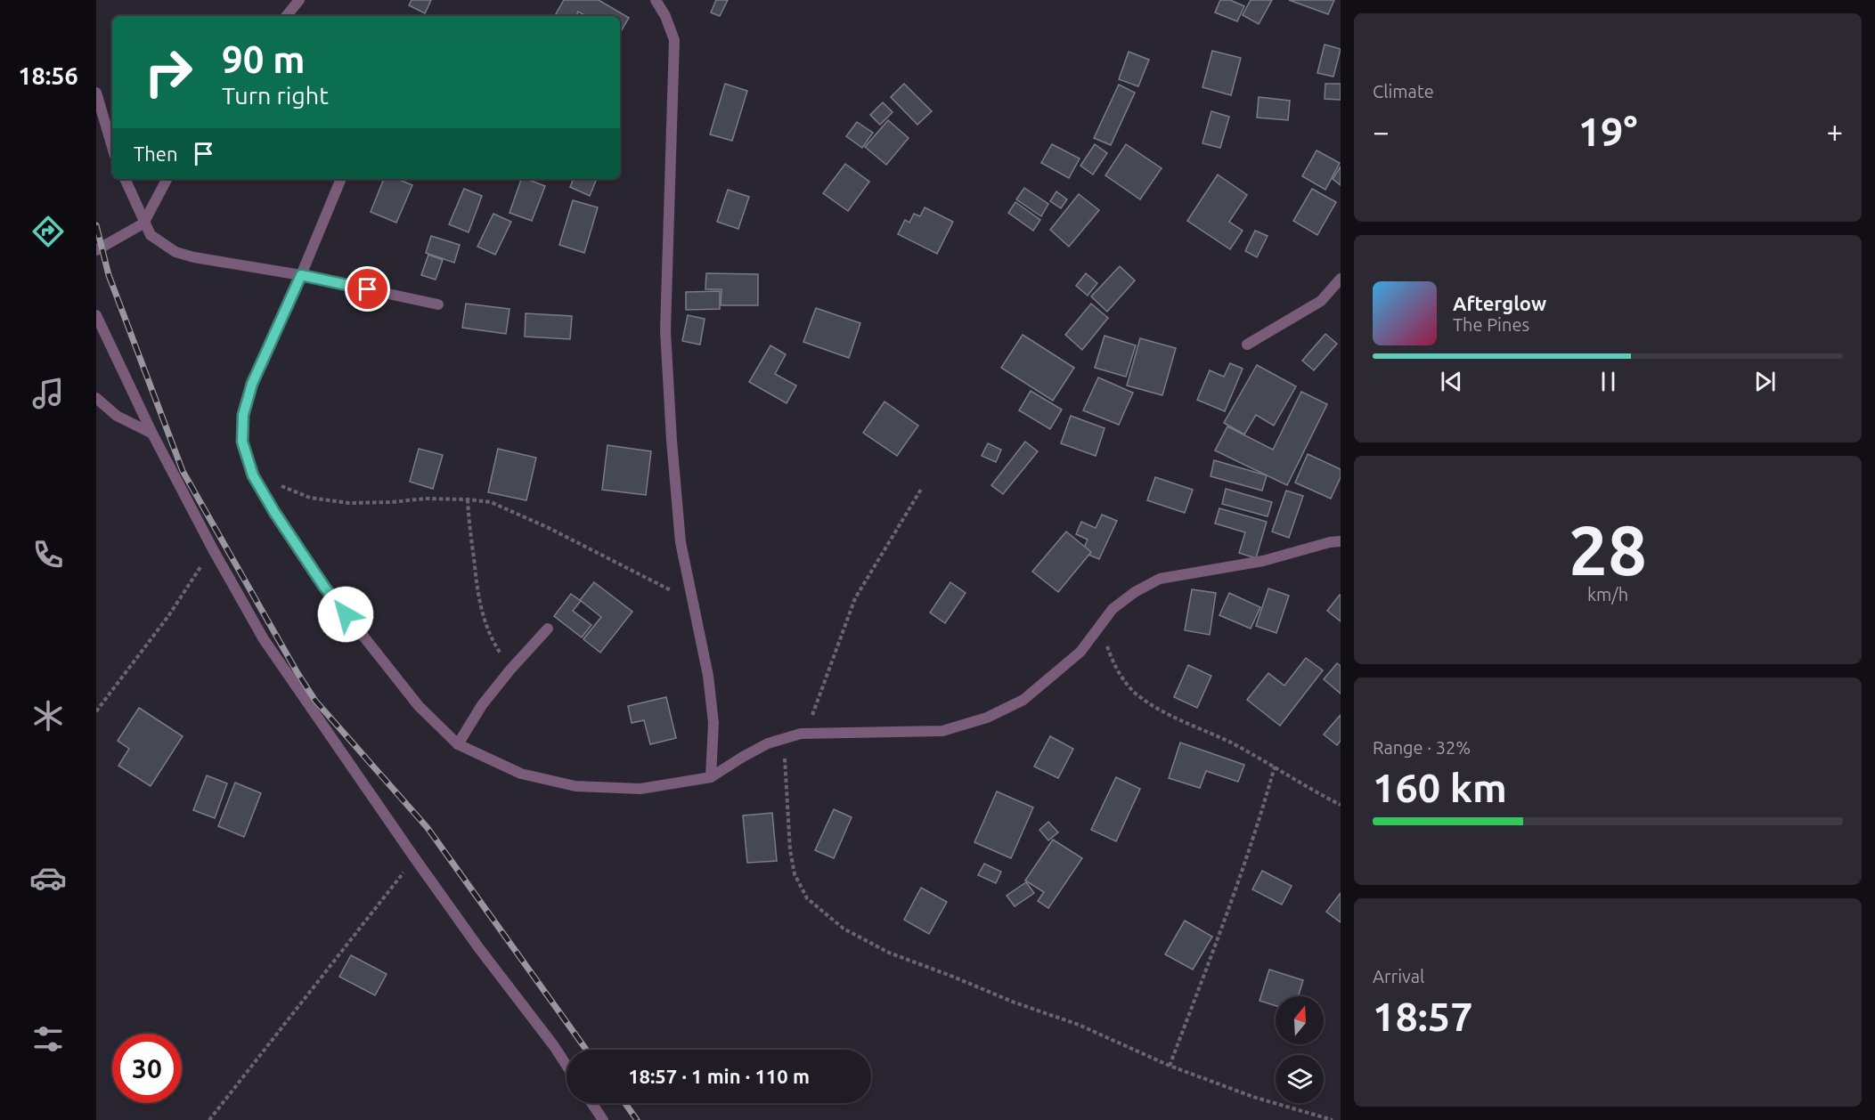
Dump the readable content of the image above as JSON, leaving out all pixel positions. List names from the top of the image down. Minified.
{"north":"top","page":{"tabs":"18:56","tile":["Climate",["28","km/h"],["Range · 32%","160 km"],["Arrival","18:57"]],"turn":["90 m","Turn right"],"heat":["−","19°","+"],"then":"Then","song":["Afterglow","The Pines"],"limit":"30","trip":"18:57 · 1 min · 110 m"}}
